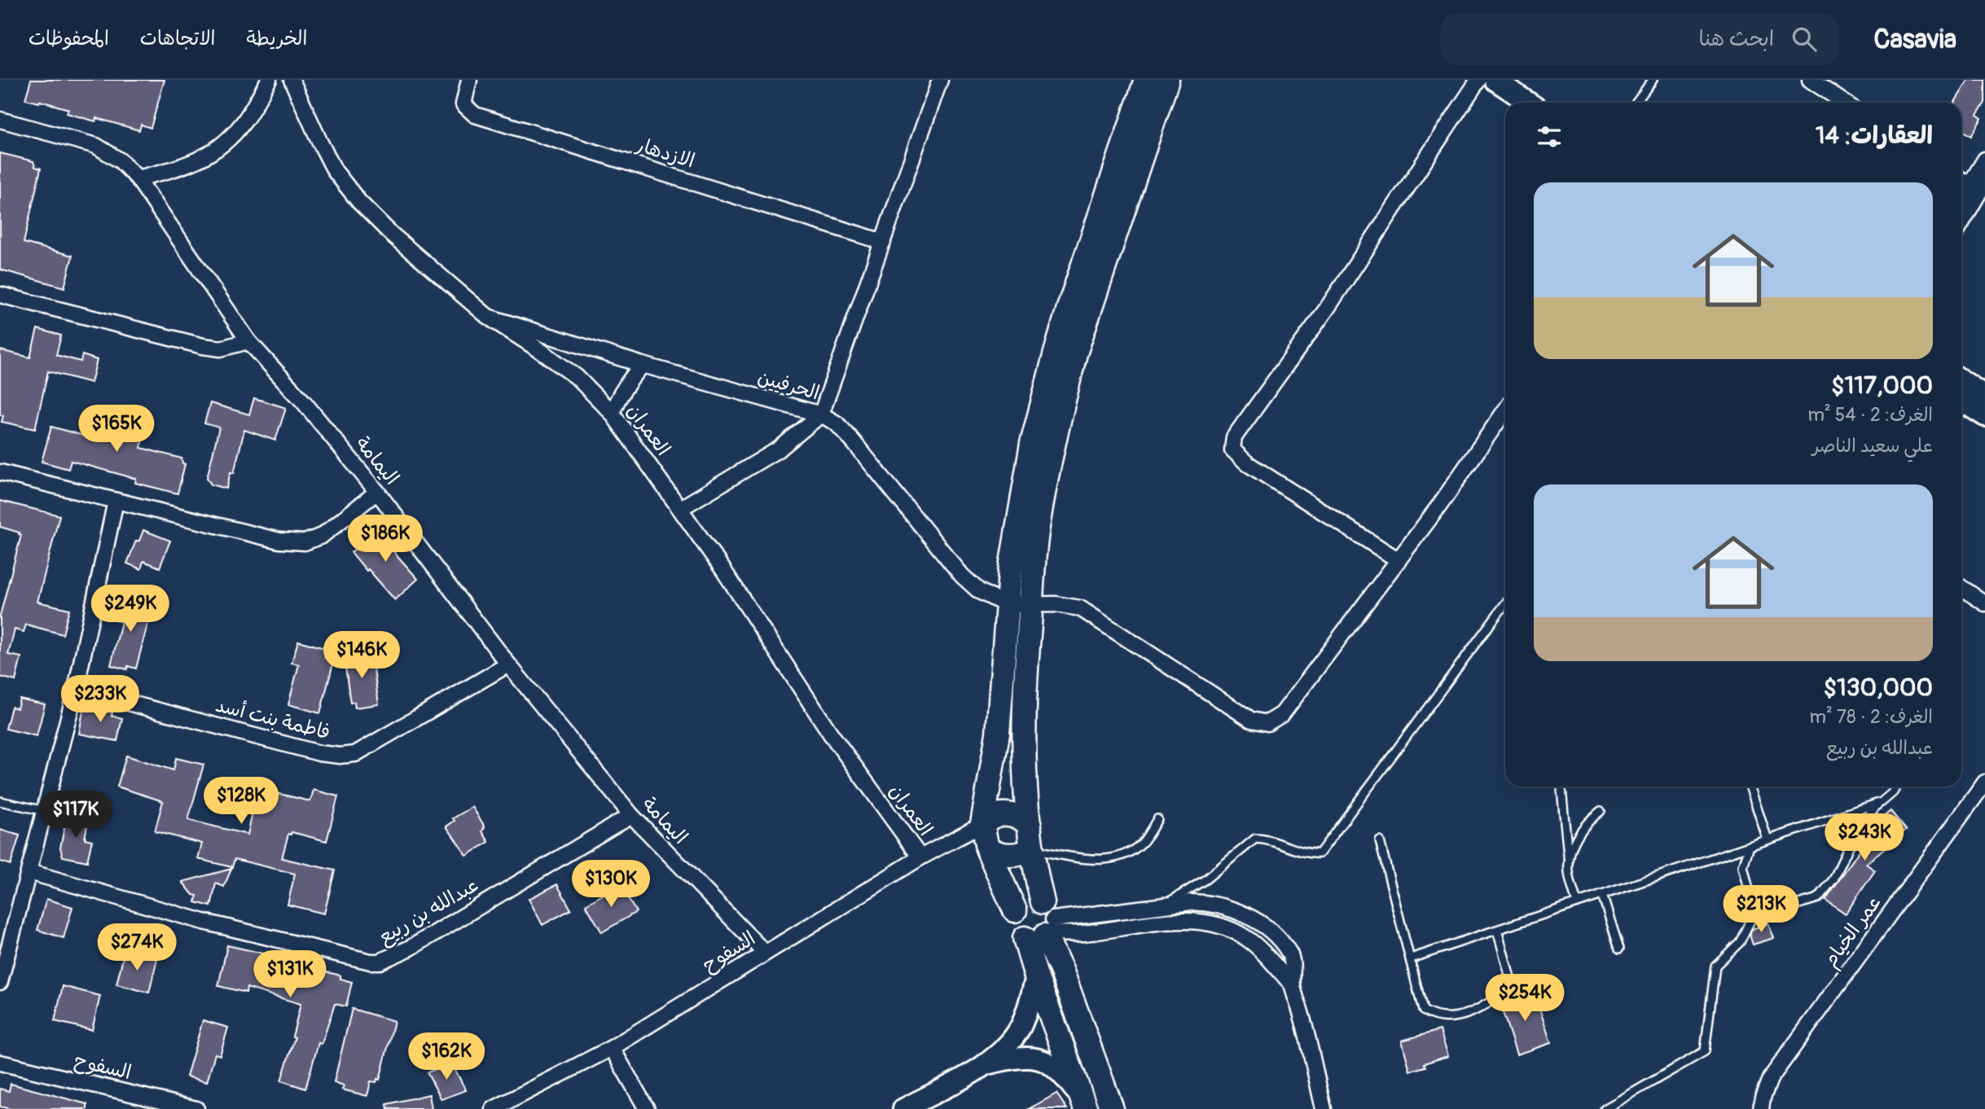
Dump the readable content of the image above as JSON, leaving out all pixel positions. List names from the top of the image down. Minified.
{"streets":{"street":["الازدهار","الحرفيين","العمران","اليمامة","فاطمة بنت أسد","عبدالله بن ربيع","عمر الخيام","السفوح"]},"crossings":[["الحرفيين","العمران"],["العمران","السفوح"],["اليمامة","فاطمة بنت أسد"],["اليمامة","عبدالله بن ربيع"],["اليمامة","السفوح"]],"page":{"header":"Casavia","search":"ابحث هنا","nav":["الخريطة","الاتجاهات","المحفوظات"],"heading":"العقارات: 14","list":[{"name":"$117,000","note":"الغرف: 2 · 54 m² · علي سعيد الناصر"},{"name":"$130,000","note":"الغرف: 2 · 78 m² · عبدالله بن ربيع"}],"price":["$165K","$186K","$249K","$146K","$233K","$128K","$117K","$243K","$130K","$213K","$274K","$131K","$254K","$162K"]}}
